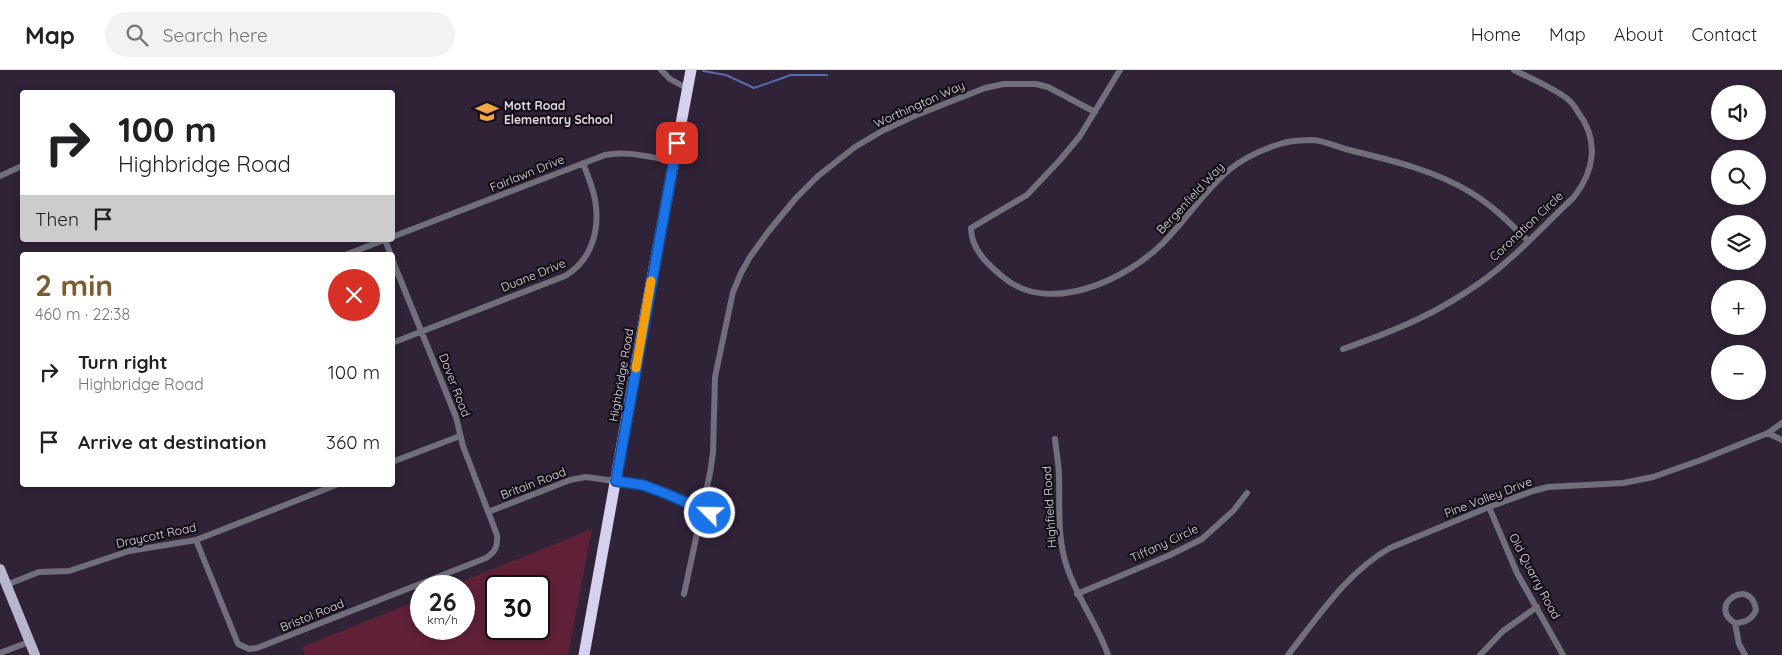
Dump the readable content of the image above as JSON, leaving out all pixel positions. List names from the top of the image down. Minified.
{"streets":{"highway":["Highbridge Road"],"street":["Worthington Way","Fairlawn Drive","Bergenfield Way","Coronation Circle","Duane Drive","Dover Road","Britain Road","Pine Valley Drive","Highfield Road","Draycott Road","Tiffany Circle","Old Quarry Road","Bristol Road"]},"crossings":[["Worthington Way","Bergenfield Way"],["Worthington Way","Britain Road"],["Fairlawn Drive","Duane Drive"],["Fairlawn Drive","Highbridge Road"],["Bergenfield Way","Coronation Circle"],["Duane Drive","Dover Road"],["Highbridge Road","Britain Road"],["Dover Road","Britain Road"],["Dover Road","Bristol Road"],["Pine Valley Drive","Old Quarry Road"],["Highfield Road","Tiffany Circle"],["Draycott Road","Bristol Road"]],"places":{"school or university":["Mott Road Elementary School"]},"page":{"header":"Map","search":"Search here","nav":["Home","Map","About","Contact"],"map_buttons":["+","−"],"turn":["100 m","Highbridge Road"],"then":"Then","heading":["2 min","460 m · 22:38"],"list":[{"name":"Turn right","note":"Highbridge Road","value":"100 m"},{"name":"Arrive at destination","value":"360 m"}],"speed":"26 km/h","limit":"30"}}
